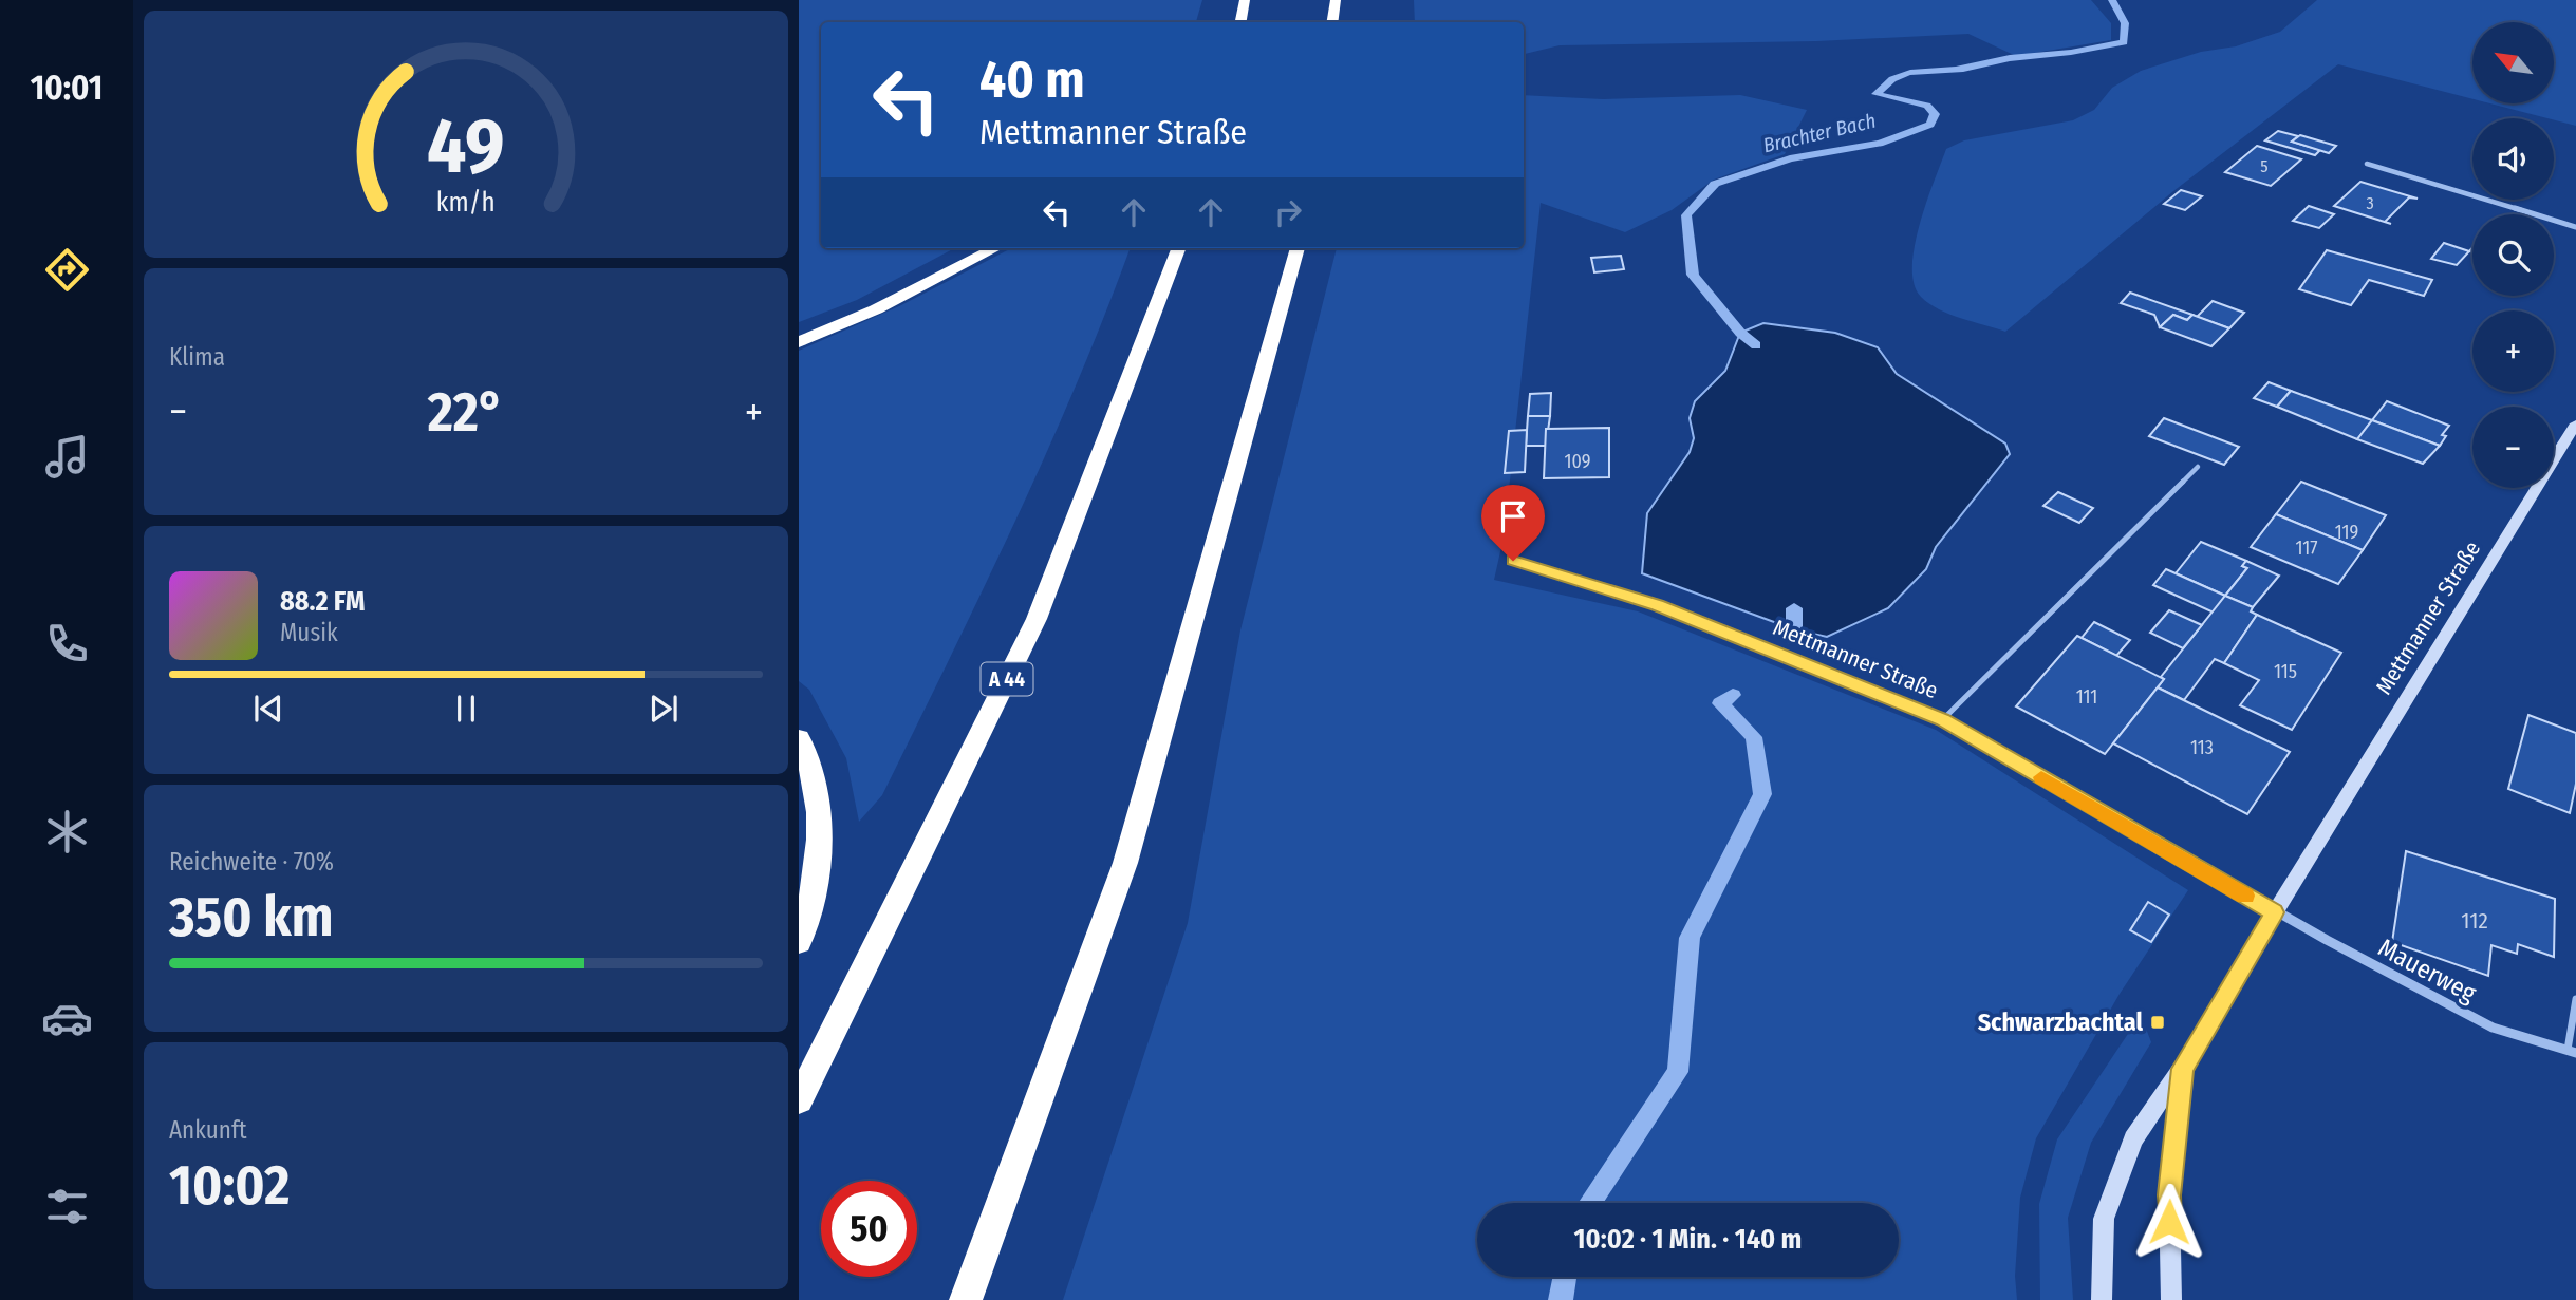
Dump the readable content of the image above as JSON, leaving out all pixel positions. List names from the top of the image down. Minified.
{"streets":{"highway":["A 44"],"main road":["Mettmanner Straße"],"street":["Mauerweg"]},"crossings":[["Mettmanner Straße","Mauerweg"]],"water":["Brachter Bach"],"places":{"transit":["Schwarzbachtal"]},"house_numbers":["5","3","109","119","117","115","111","113","112"],"north":"top left","page":{"tabs":"10:01","map_buttons":["+","−"],"turn":["40 m","Mettmanner Straße"],"tile":["Klima",["Reichweite · 70%","350 km"],["Ankunft","10:02"]],"heat":["−","22°","+"],"song":["88.2 FM","Musik"],"limit":"50","trip":"10:02 · 1 Min. · 140 m","gauge":["49","km/h"]}}
